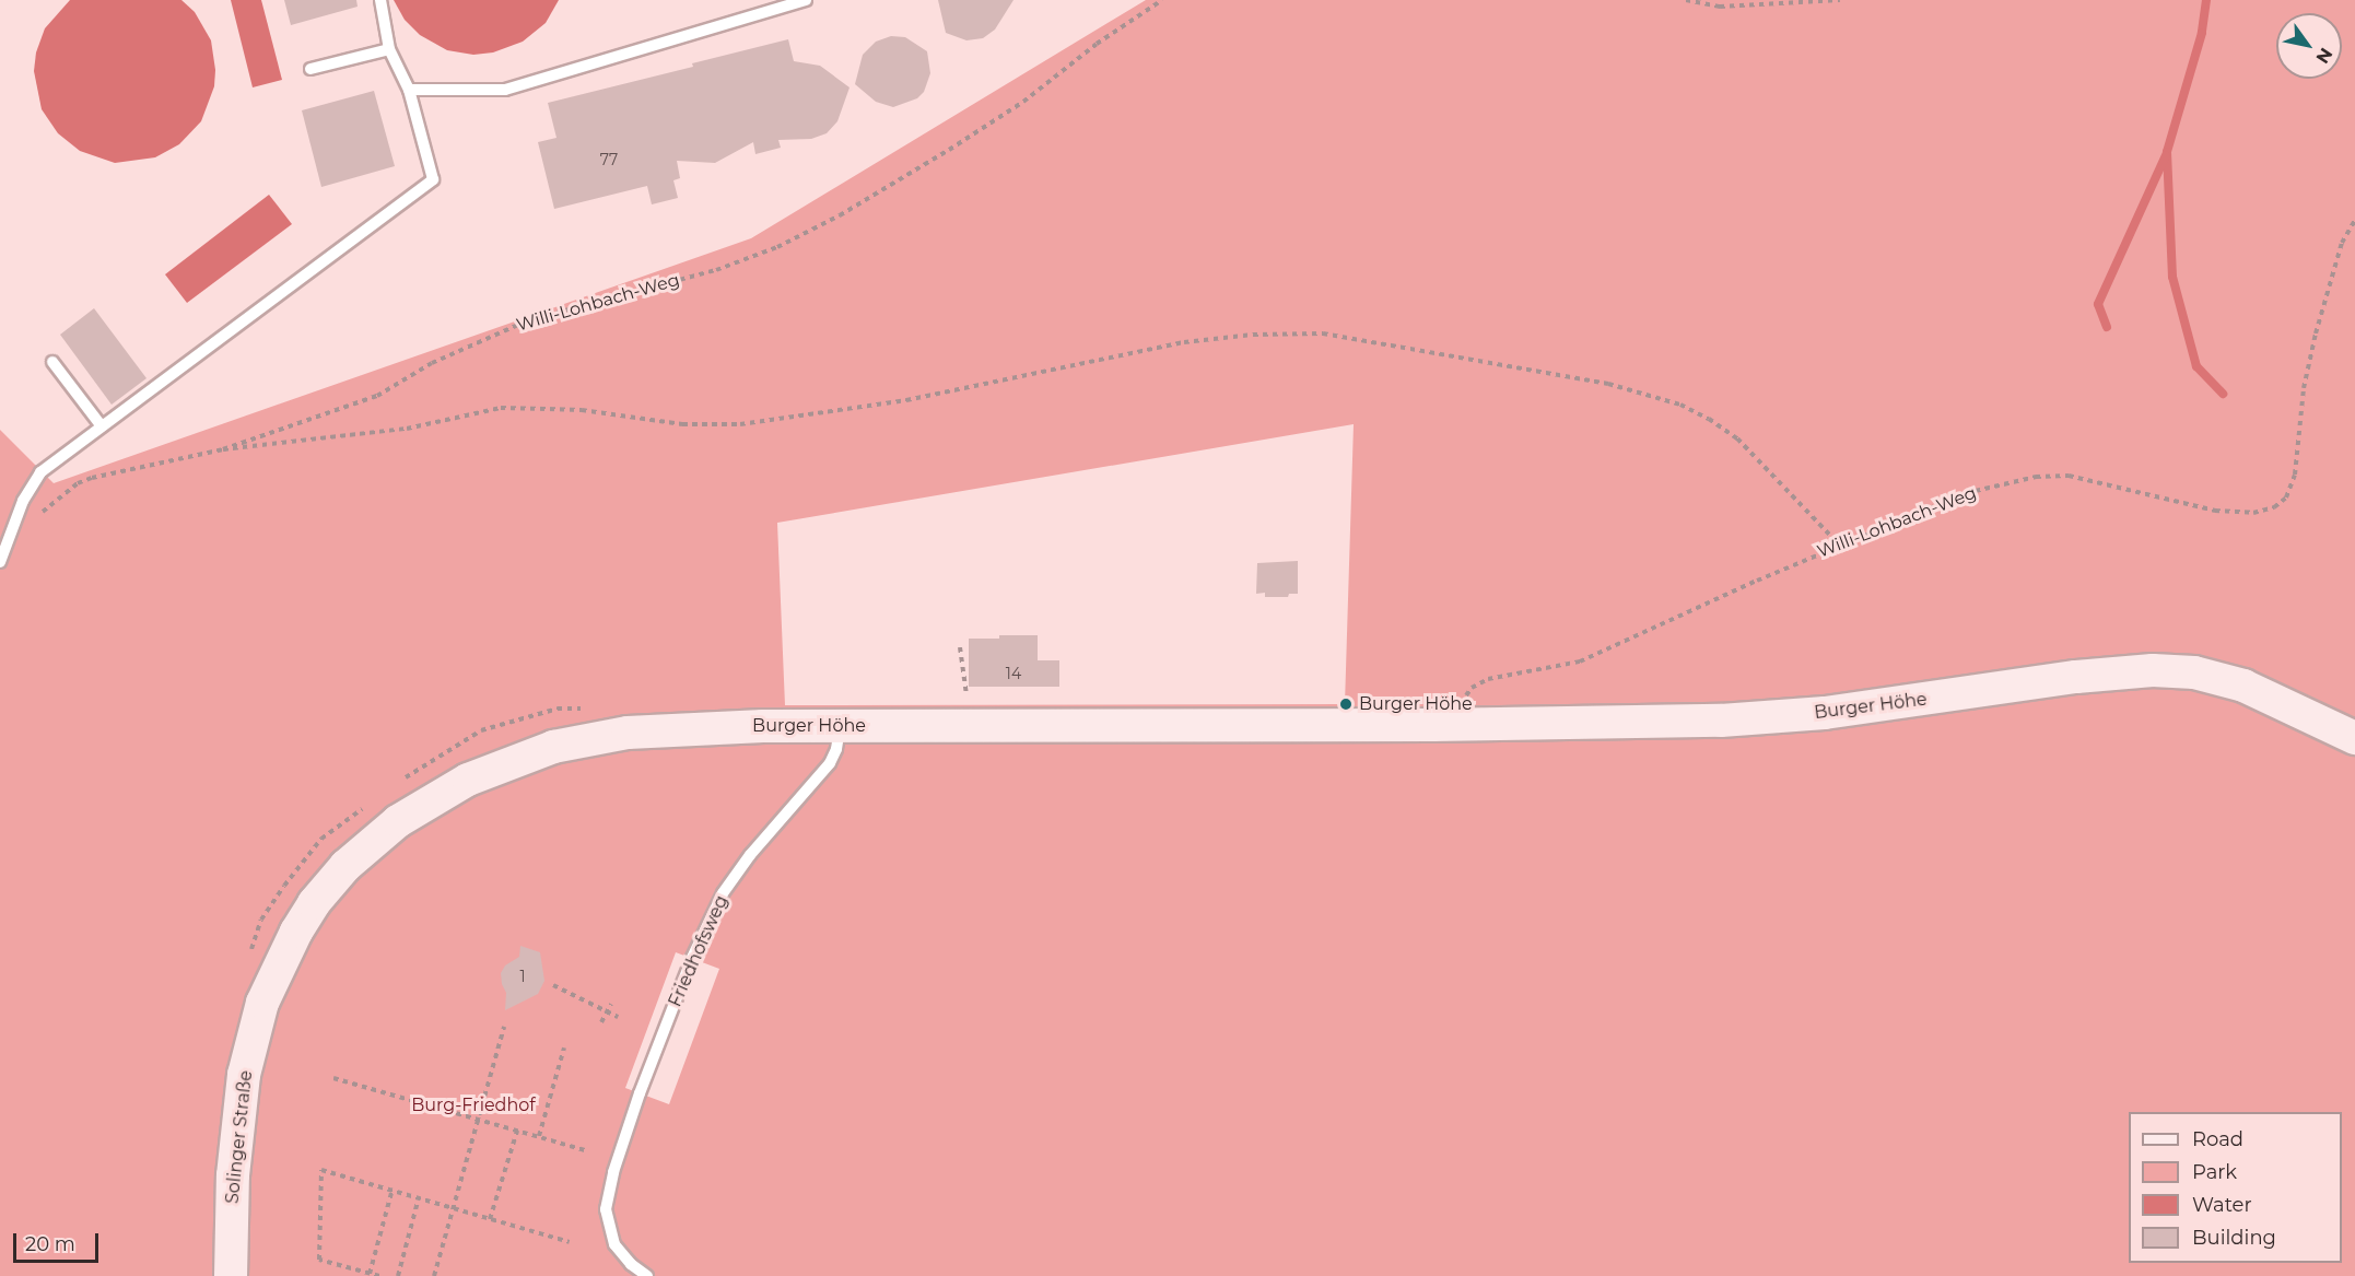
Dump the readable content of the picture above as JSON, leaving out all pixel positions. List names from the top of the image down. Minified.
{"streets":{"main road":["Burger Höhe","Solinger Straße"],"lane":["Friedhofsweg"],"path":["Willi-Lohbach-Weg"]},"crossings":[["Willi-Lohbach-Weg","Burger Höhe"],["Burger Höhe","Friedhofsweg"],["Burger Höhe","Solinger Straße"]],"parks":["Burg-Friedhof"],"places":["Burger Höhe"],"house_numbers":["77","14","1"],"legend":["Road","Park","Water","Building"],"scale_bar":"20 m","north":"bottom right"}
